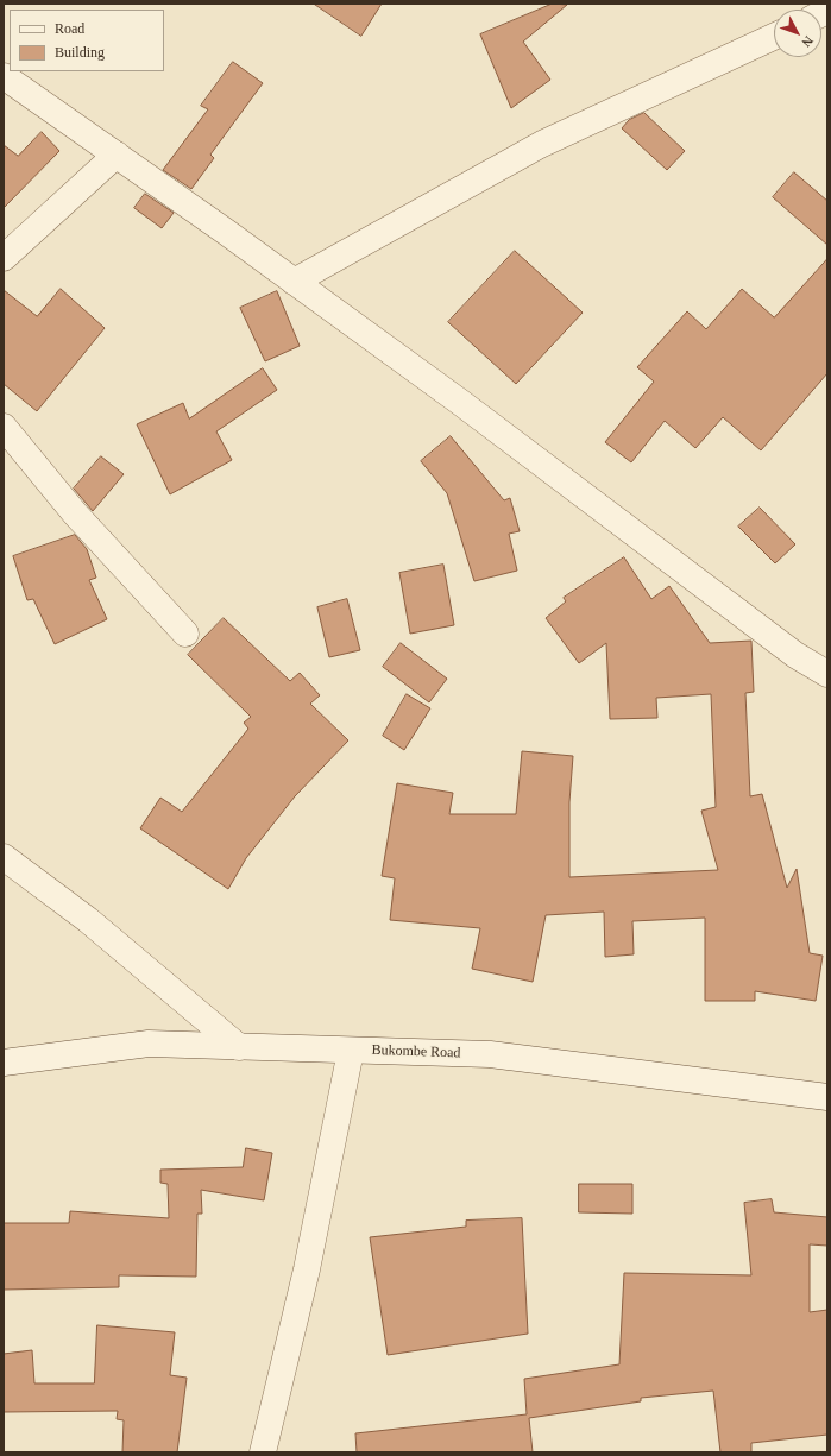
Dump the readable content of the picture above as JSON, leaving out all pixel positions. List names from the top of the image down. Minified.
{"streets":{"street":["Bukombe Road"]},"legend":["Road","Building"],"north":"bottom right"}
